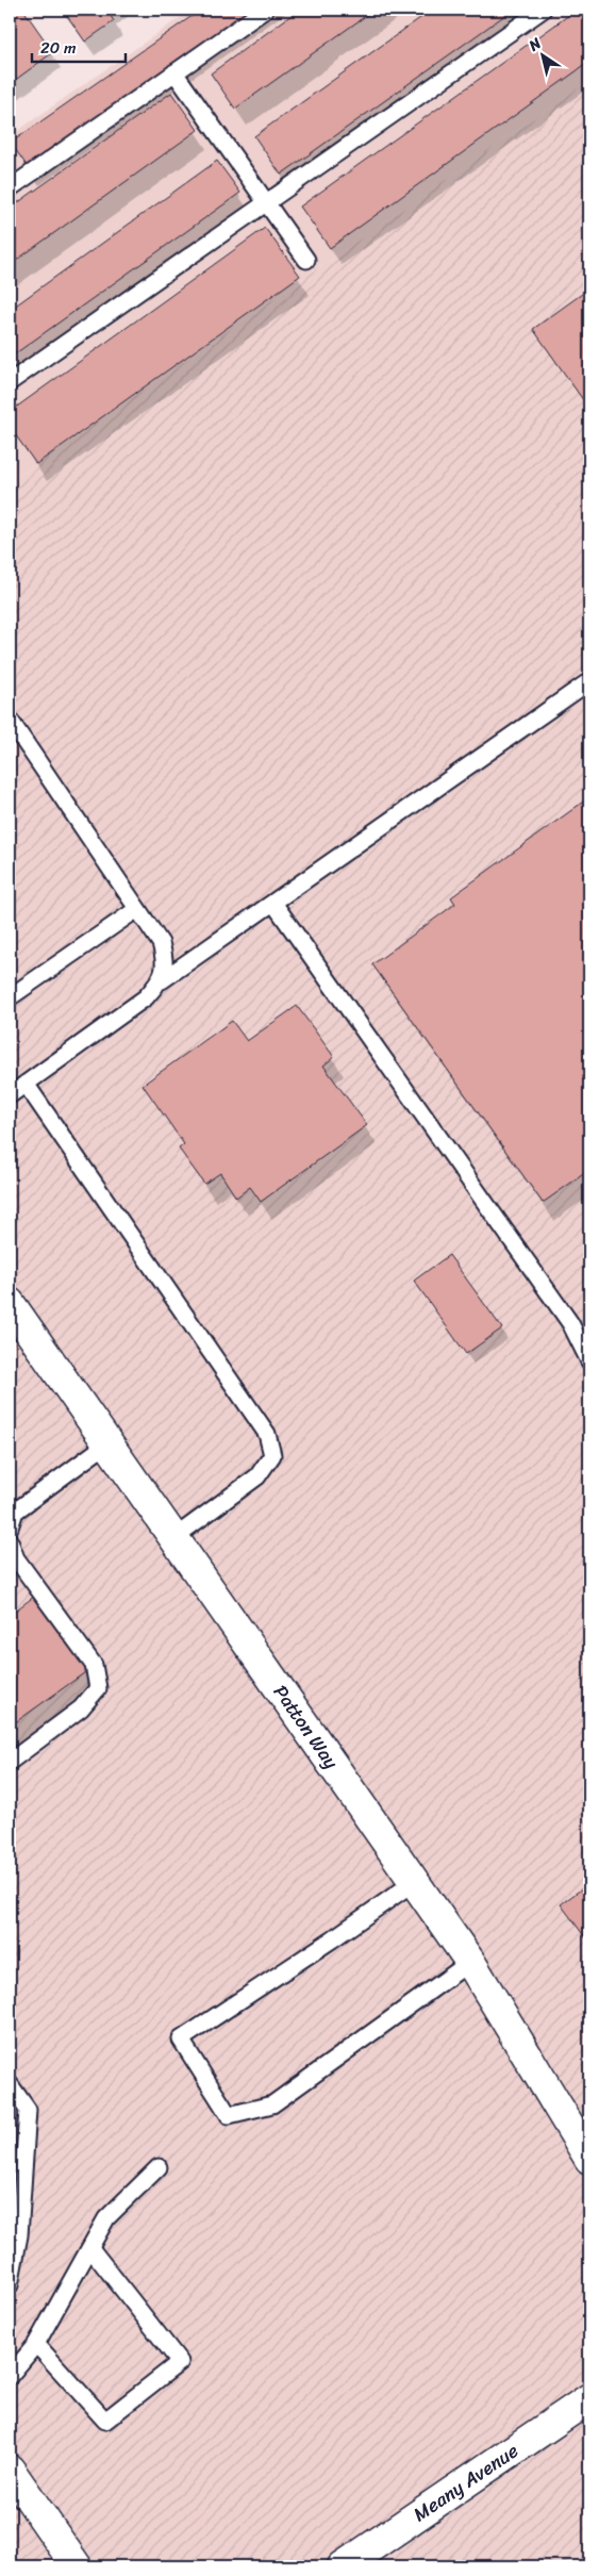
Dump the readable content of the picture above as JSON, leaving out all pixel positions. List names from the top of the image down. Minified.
{"streets":{"street":["Patton Way","Meany Avenue"]},"scale_bar":"20 m","north":"top left"}
